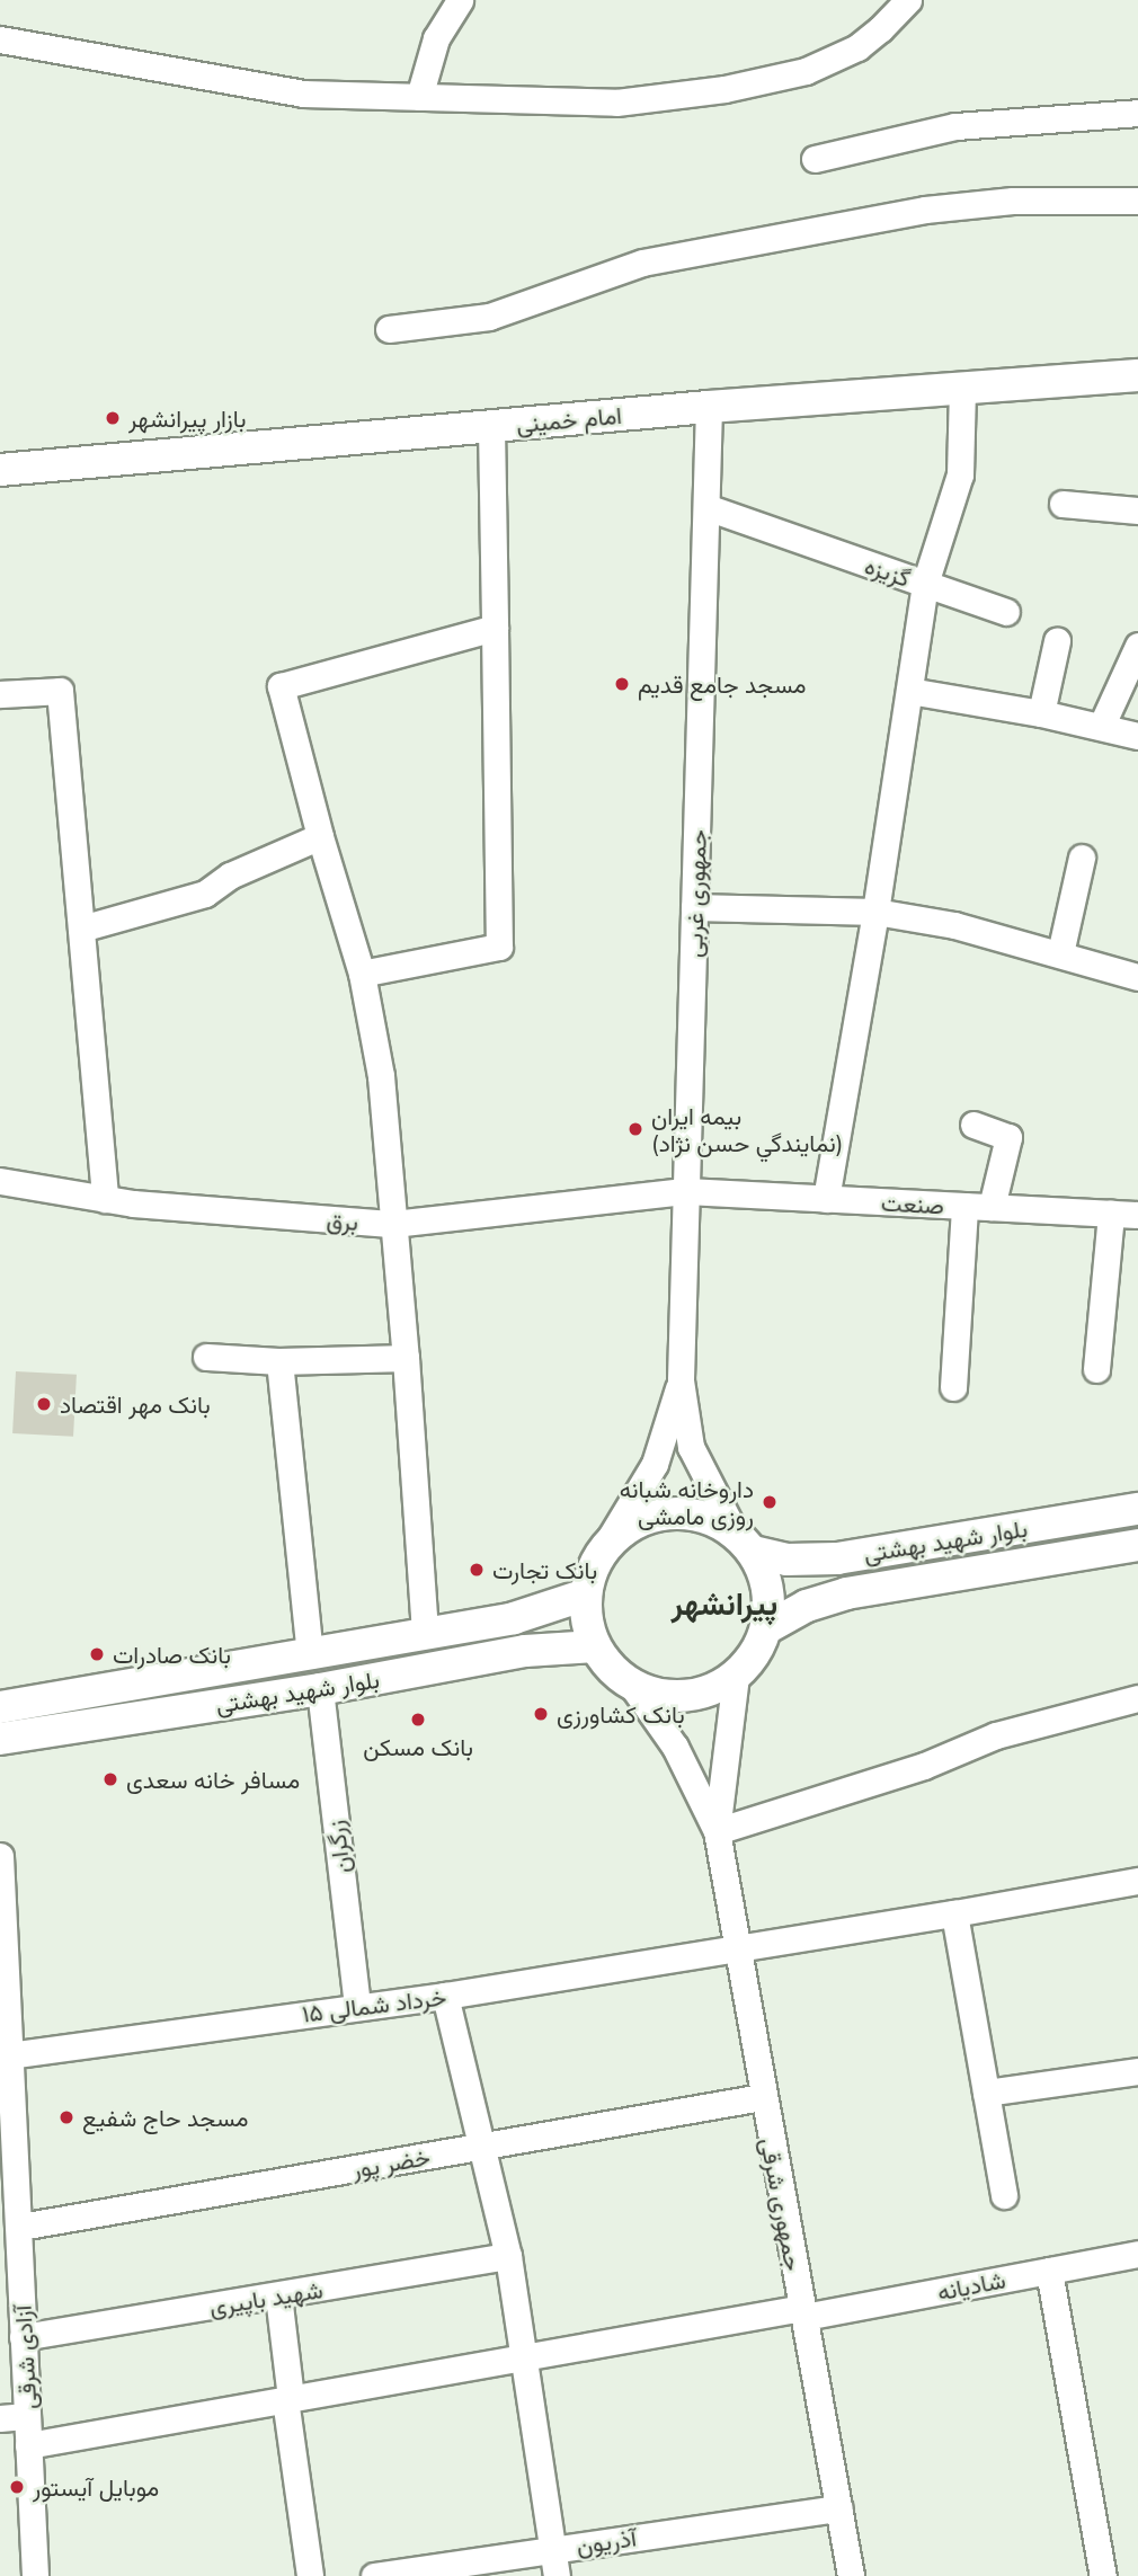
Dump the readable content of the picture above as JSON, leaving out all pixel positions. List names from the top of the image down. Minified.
{"streets":{"main road":["امام خمینی","بلوار شهید بهشتی"],"street":["گزیزه","جمهوری غربی","صنعت","برق","زرگران","۱۵ خرداد شمالی","خضر پور","جمهوری شرقی","شادیانه","شهید باپیری","آزادی شرقی","آذریون"]},"crossings":[["امام خمینی","گزیزه"],["امام خمینی","جمهوری غربی"],["گزیزه","جمهوری غربی"],["جمهوری غربی","صنعت"],["جمهوری غربی","برق"],["صنعت","برق"],["بلوار شهید بهشتی","زرگران"],["زرگران","۱۵ خرداد شمالی"],["۱۵ خرداد شمالی","جمهوری شرقی"],["۱۵ خرداد شمالی","آزادی شرقی"],["خضر پور","جمهوری شرقی"],["خضر پور","آزادی شرقی"],["جمهوری شرقی","شادیانه"],["جمهوری شرقی","آذریون"],["شادیانه","آزادی شرقی"],["شهید باپیری","آزادی شرقی"]],"districts":["پیرانشهر"],"places":["بازار پیرانشهر","مسجد جامع قدیم","بيمه ايران (نمايندگي حسن نژاد)","بانک مهر اقتصاد","داروخانه شبانه روزی مامشی","بانک تجارت","بانک صادرات","بانک کشاورزی","بانک مسکن","مسافر خانه سعدی","مسجد حاج شفیع","موبایل آیستور"]}
